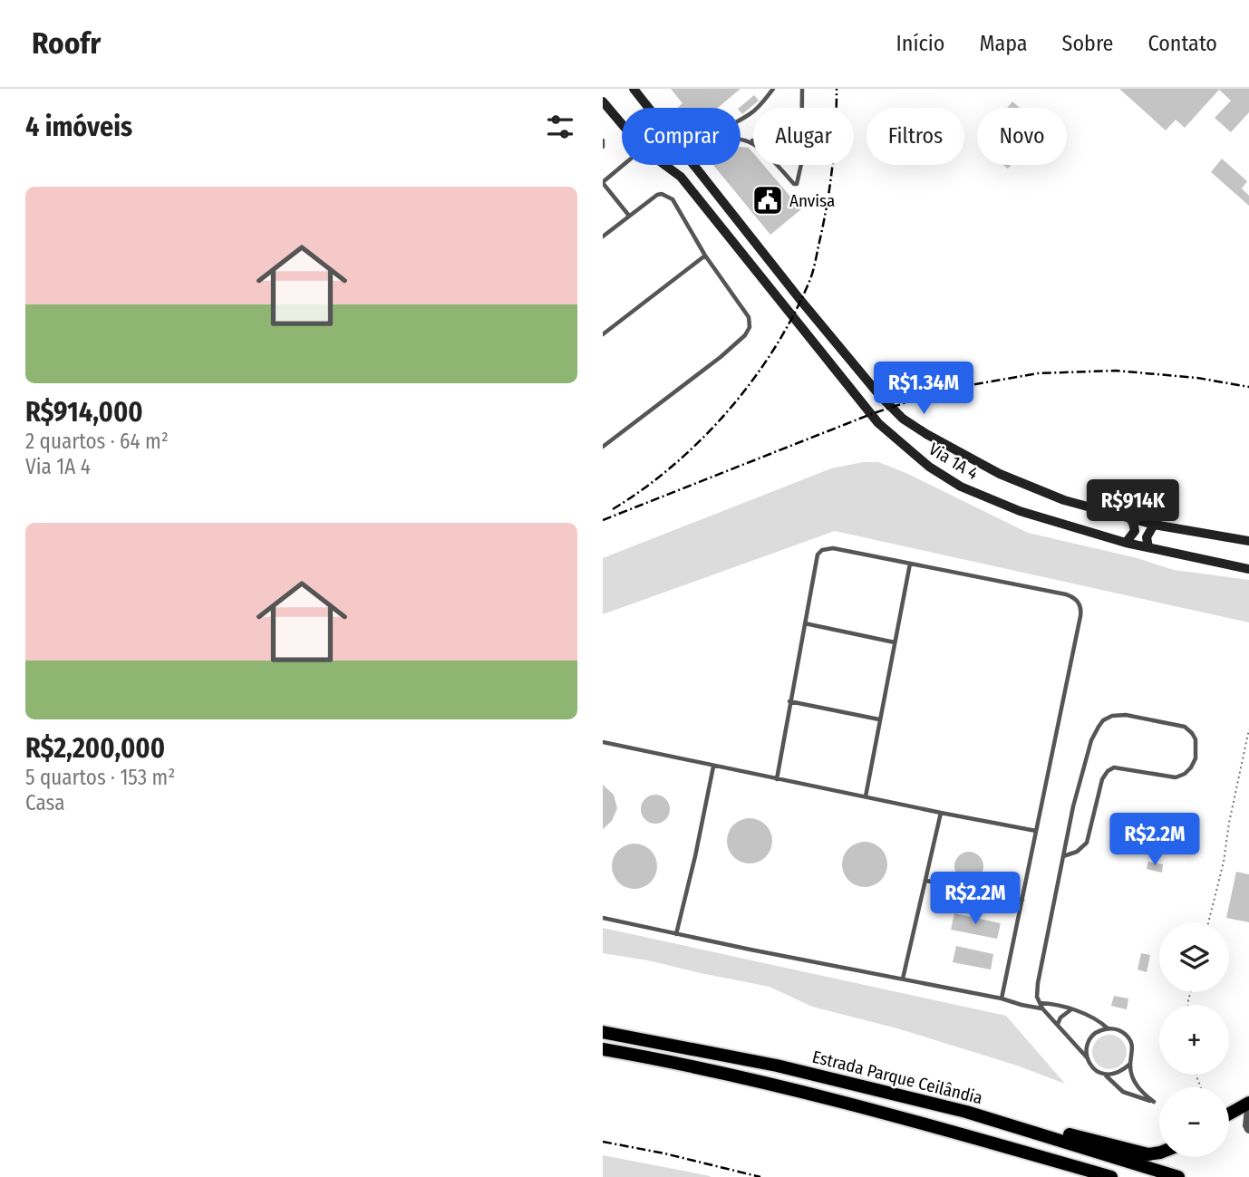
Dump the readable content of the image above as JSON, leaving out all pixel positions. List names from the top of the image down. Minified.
{"streets":{"highway":["Estrada Parque Ceilândia"],"main road":["Via 1A 4"]},"places":{"public building":["Anvisa"]},"page":{"header":"Roofr","nav":["Início","Mapa","Sobre","Contato"],"heading":"4 imóveis","chip":["Comprar","Alugar","Filtros","Novo"],"list":[{"name":"R$914,000","note":"2 quartos · 64 m² · Via 1A 4"},{"name":"R$2,200,000","note":"5 quartos · 153 m² · Casa"}],"price":["R$1.34M","R$914K","R$2.2M","R$2.2M"],"map_buttons":["+","−"]}}
